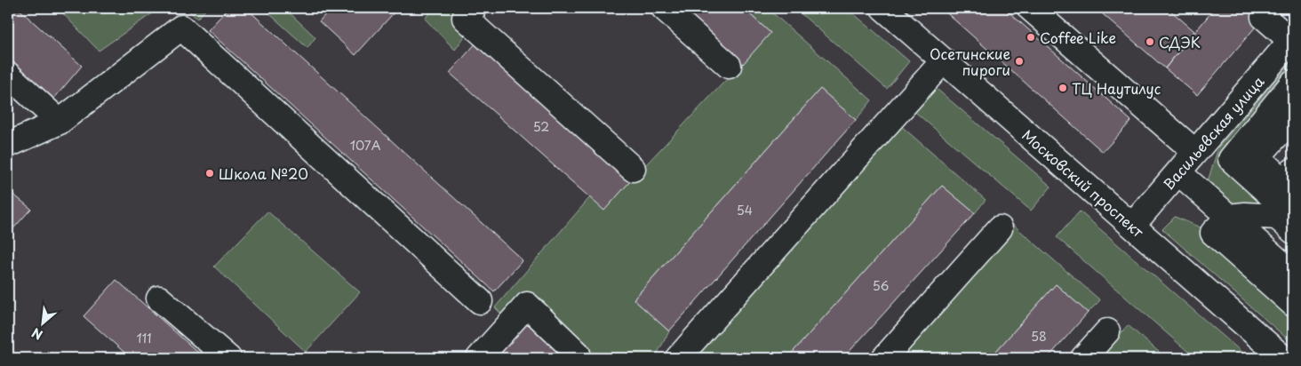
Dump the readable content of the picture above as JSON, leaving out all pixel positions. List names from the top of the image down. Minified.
{"streets":{"street":["Васильевская улица","Московский проспект"]},"crossings":[["Васильевская улица","Московский проспект"]],"places":["Coffee Like","СДЭК","Осетинские пироги","ТЦ Наутилус","Школа №20"],"house_numbers":["52","107А","54","56","58","111"],"north":"bottom left"}
